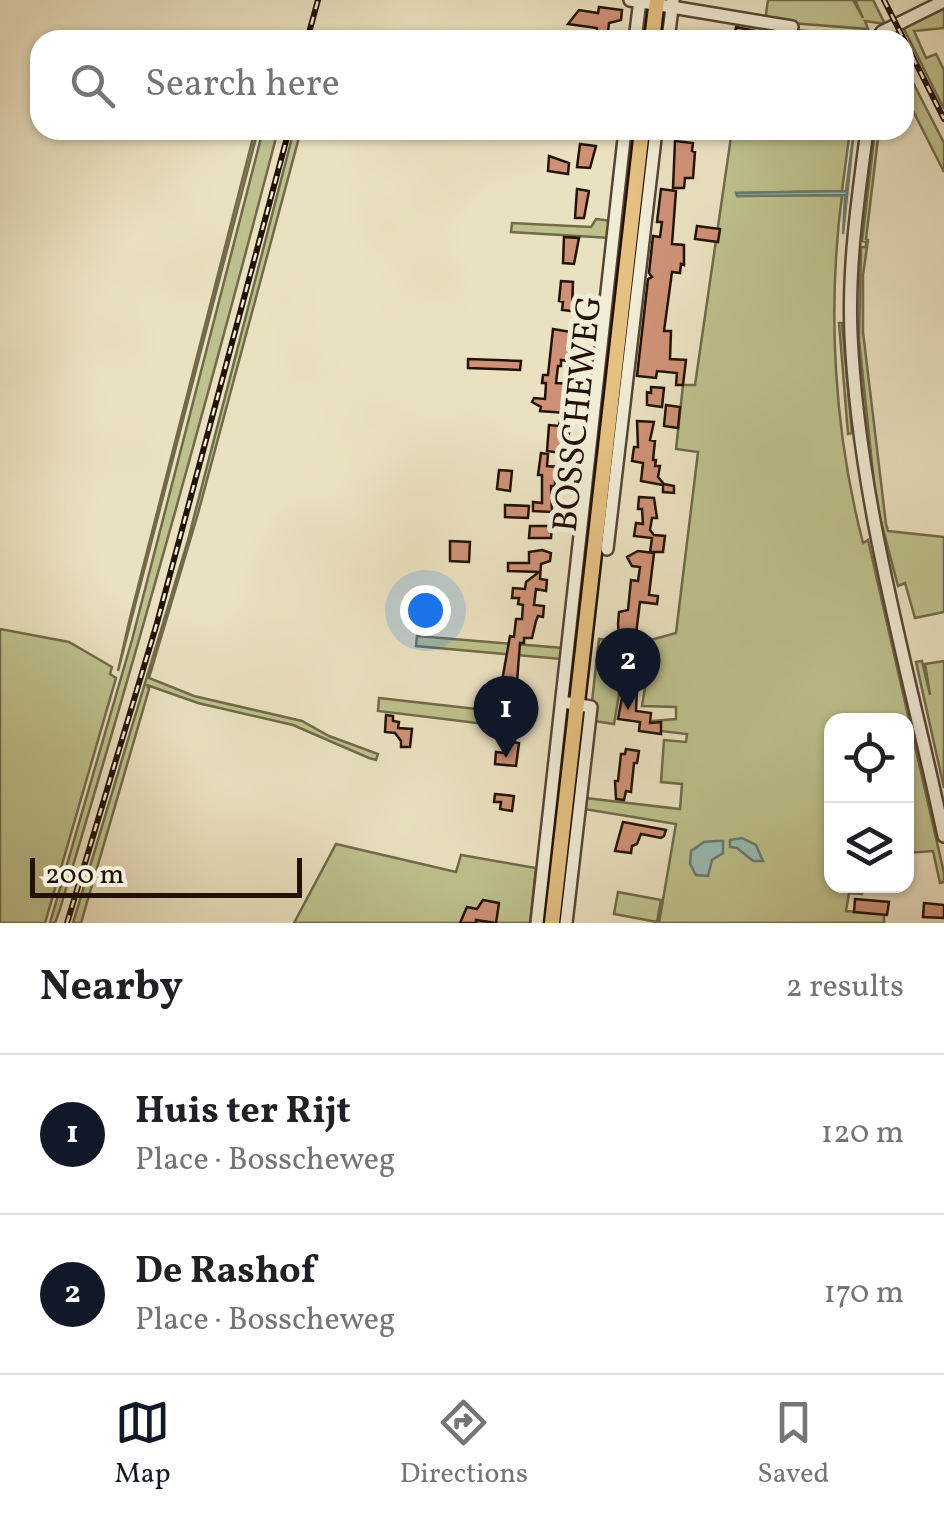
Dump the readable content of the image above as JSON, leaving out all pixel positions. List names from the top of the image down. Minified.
{"streets":{"main road":["BOSSCHEWEG"]},"scale_bar":"200 m","page":{"search":"Search here","pins":["2","1"],"scale":"200 m","heading":["Nearby","2 results"],"list":[{"mark":"1","name":"Huis ter Rijt","note":"Place · Bosscheweg","value":"120 m"},{"mark":"2","name":"De Rashof","note":"Place · Bosscheweg","value":"170 m"}],"nav":["Map","Directions","Saved"]}}
